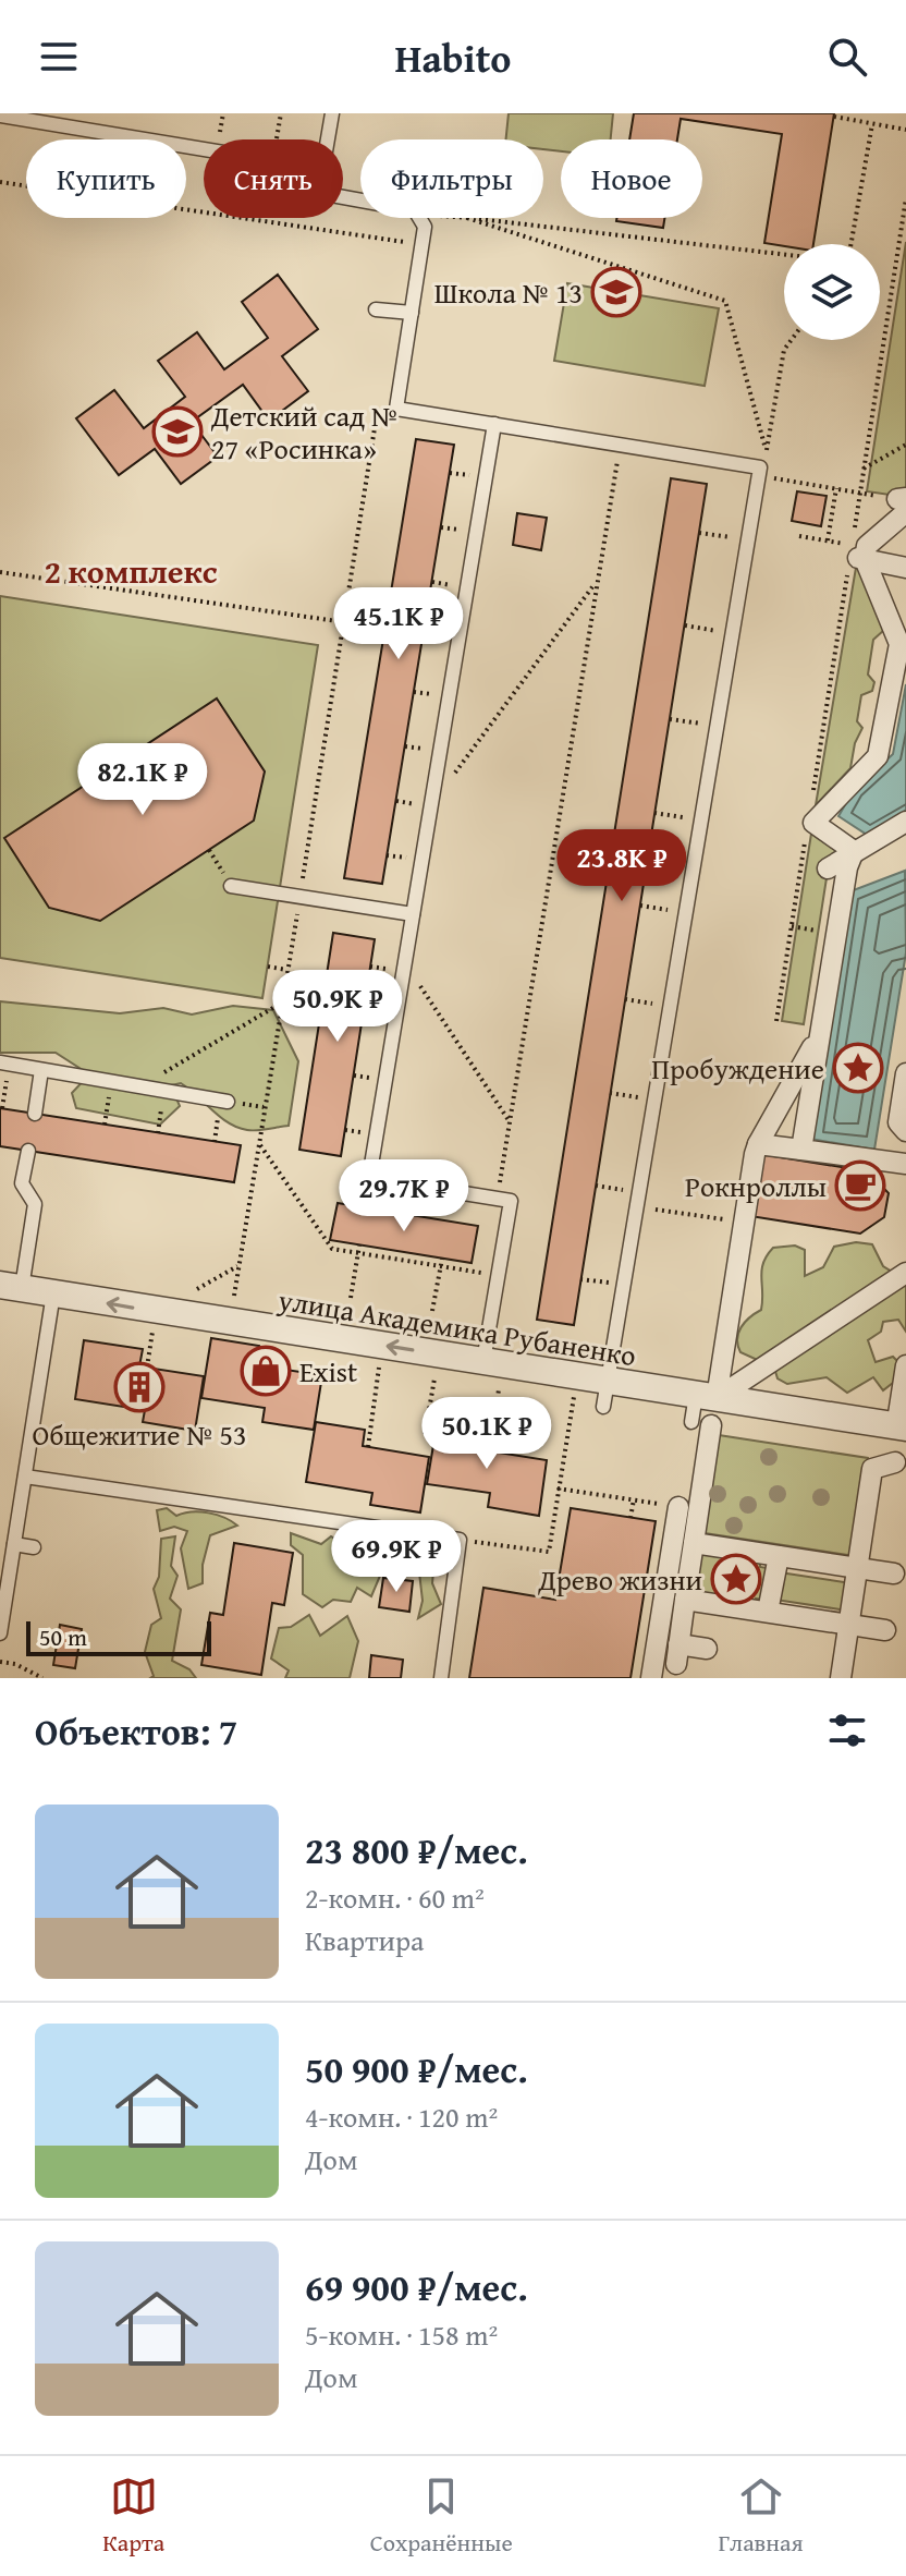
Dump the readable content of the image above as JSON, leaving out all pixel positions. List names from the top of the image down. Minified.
{"streets":{"street":["улица Академика Рубаненко"]},"districts":["2 комплекс"],"places":{"school or university":["Школа № 13","Детский сад № 27 «Росинка»"],"place":["Пробуждение","Древо жизни"],"cafe":["Рокнроллы"],"shop":["Exist"],"building":["Общежитие № 53"]},"scale_bar":"50 m","page":{"header":"Habito","chip":["Купить","Снять","Фильтры","Новое"],"price":["45.1K ₽","82.1K ₽","23.8K ₽","50.9K ₽","29.7K ₽","50.1K ₽","69.9K ₽"],"scale":"50 m","heading":"Объектов: 7","list":[{"name":"23 800 ₽/мес.","note":"2-комн. · 60 m² · Квартира"},{"name":"50 900 ₽/мес.","note":"4-комн. · 120 m² · Дом"},{"name":"69 900 ₽/мес.","note":"5-комн. · 158 m² · Дом"}],"tabs":["Карта","Сохранённые","Главная"]}}
